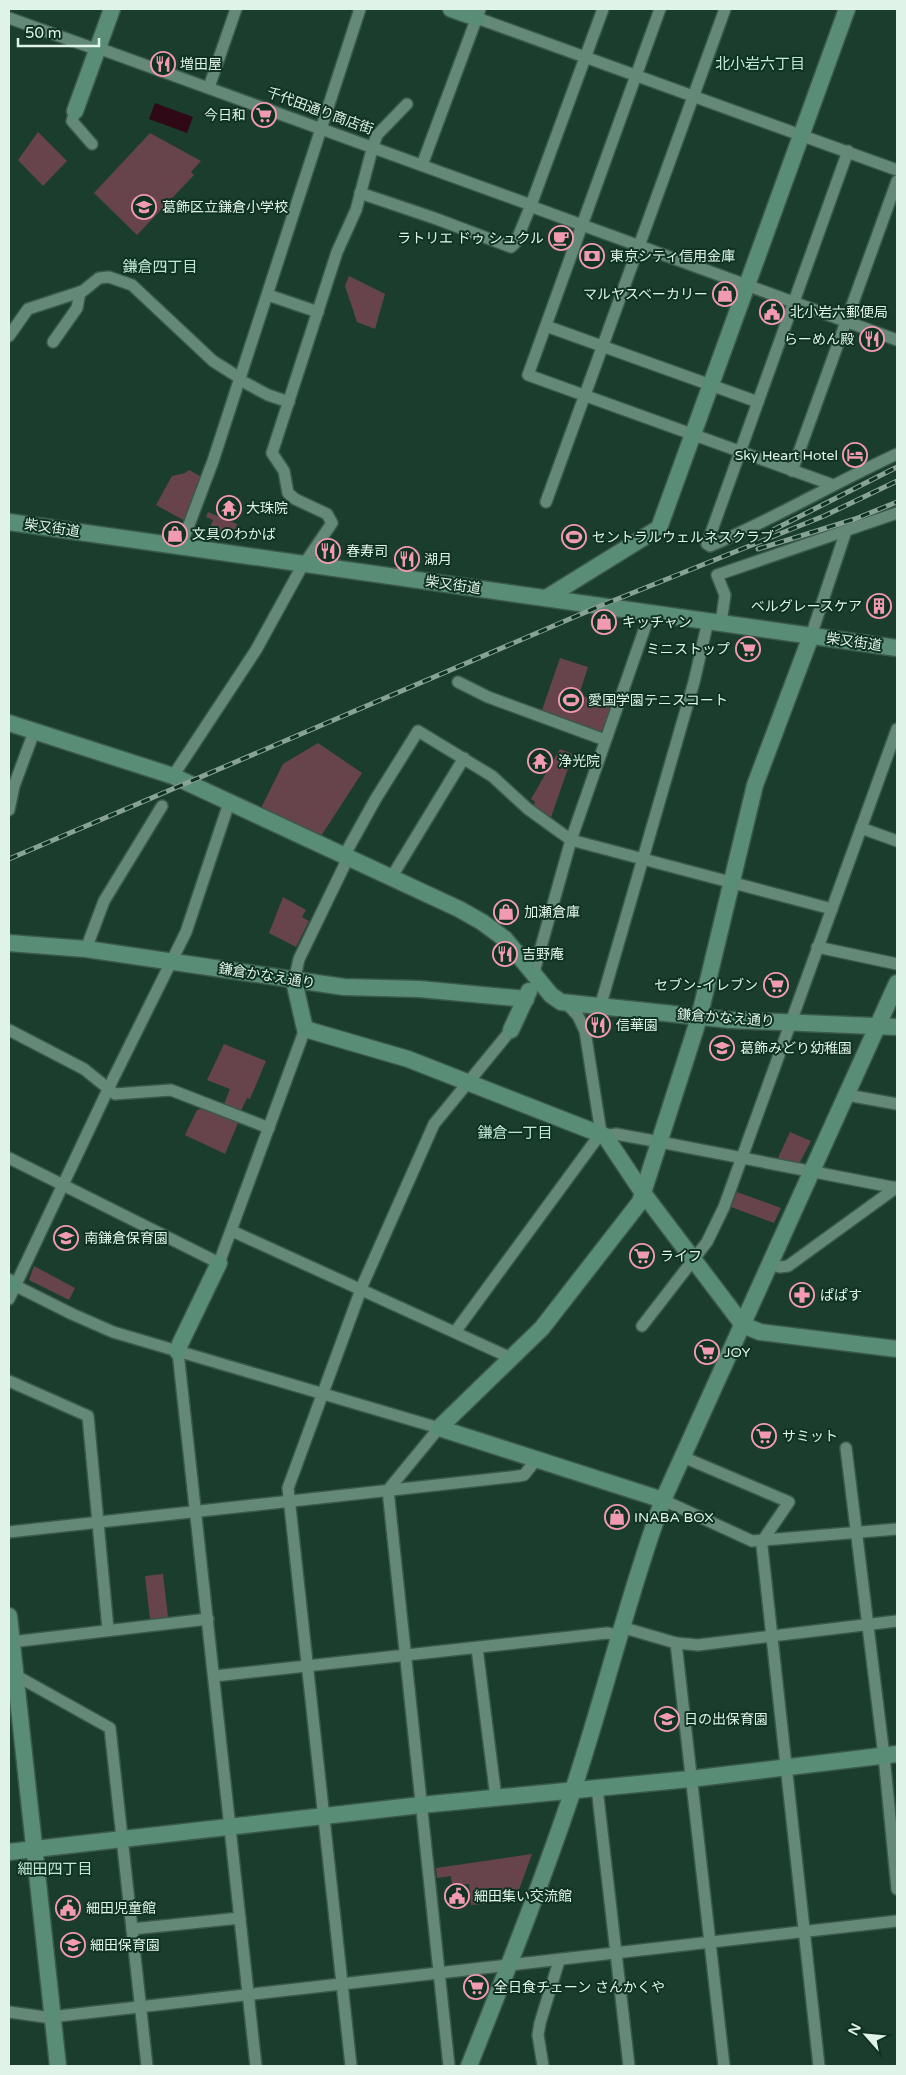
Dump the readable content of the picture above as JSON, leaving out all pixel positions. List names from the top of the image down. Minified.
{"streets":{"street":["千代田通り商店街","柴又街道","鎌倉かなえ通り"]},"districts":["北小岩六丁目","鎌倉四丁目","鎌倉一丁目","細田四丁目"],"places":{"restaurant":["増田屋","らーめん殿","春寿司","湖月","吉野庵","信華園"],"supermarket":["今日和","ミニストップ","セブン-イレブン","ライフ","JOY","サミット","全日食チェーン さんかくや"],"school or university":["葛飾区立鎌倉小学校","葛飾みどり幼稚園","南鎌倉保育園","日の出保育園","細田保育園"],"cafe":["ラトリエ ドゥ シュクル"],"bank":["東京シティ信用金庫"],"shop":["マルヤスベーカリー","文具のわかば","キッチャン","加瀬倉庫","INABA BOX"],"public building":["北小岩六郵便局","細田集い交流館","細田児童館"],"hotel":["Sky Heart Hotel"],"temple":["大珠院","浄光院"],"sports":["セントラルウェルネスクラブ","愛国学園テニスコート"],"building":["ベルグレースケア"],"pharmacy":["ぱぱす"]},"scale_bar":"50 m","north":"top left"}
